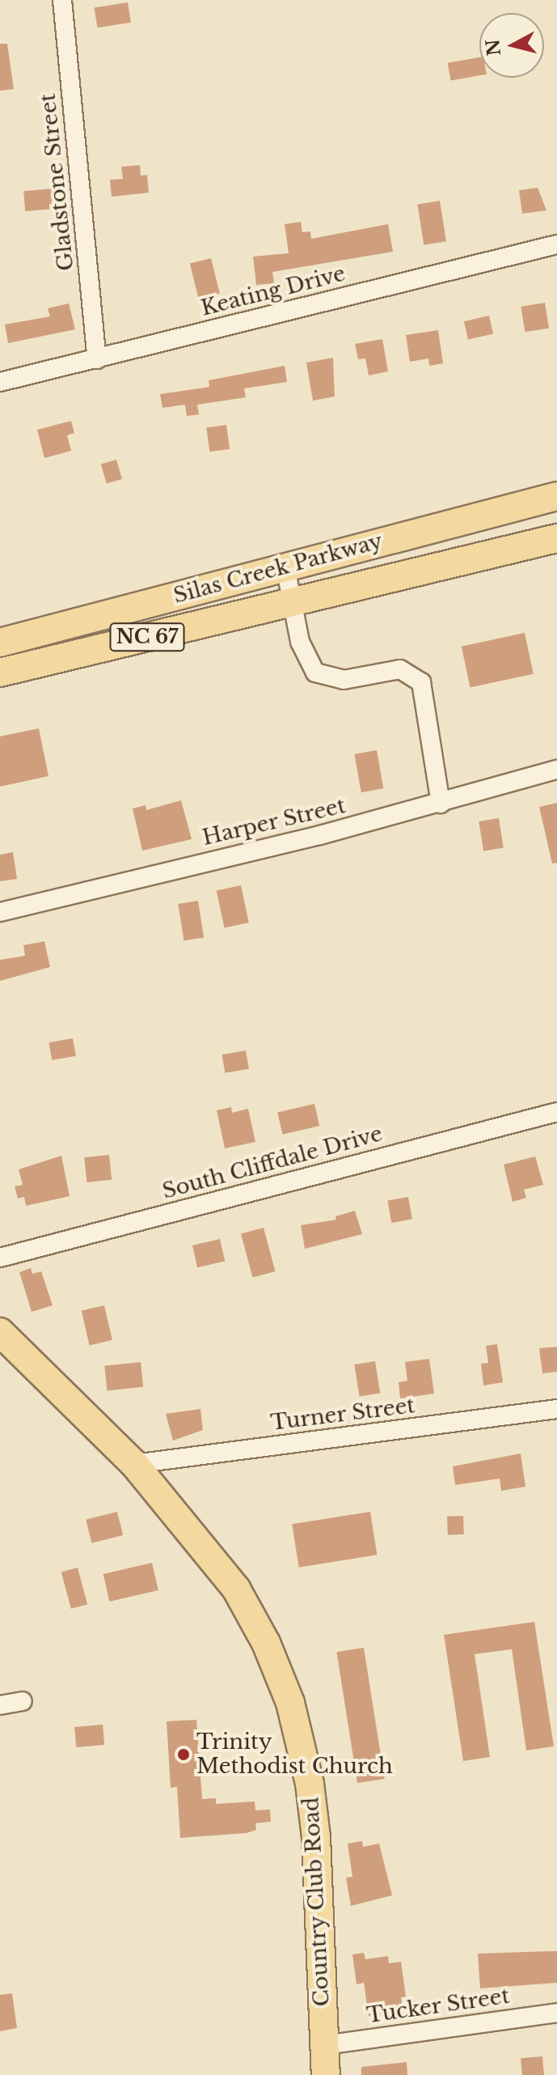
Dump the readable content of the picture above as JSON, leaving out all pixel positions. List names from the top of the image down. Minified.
{"streets":{"main road":["Silas Creek Parkway","NC 67","Country Club Road"],"street":["Gladstone Street","Keating Drive","Harper Street","South Cliffdale Drive","Turner Street","Tucker Street"]},"crossings":[["Gladstone Street","Keating Drive"],["Turner Street","Country Club Road"],["Country Club Road","Tucker Street"]],"places":["Trinity Methodist Church"],"north":"left"}
